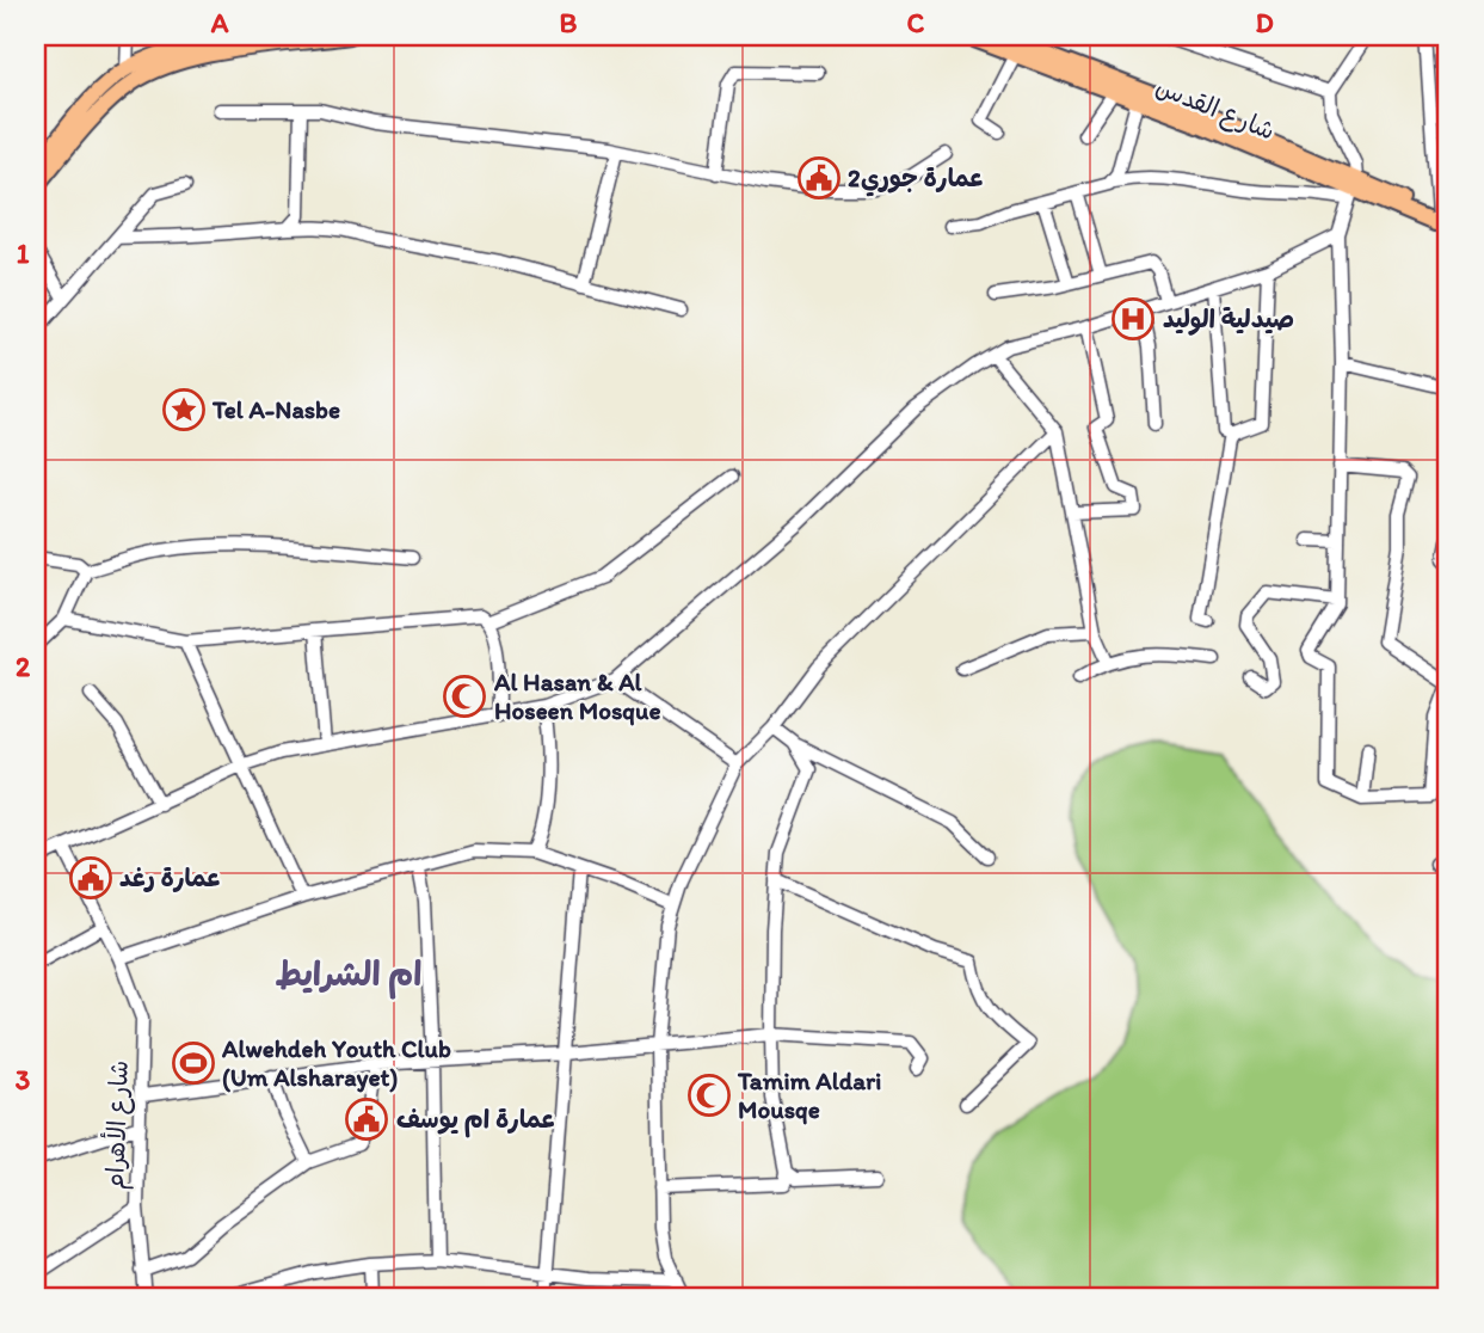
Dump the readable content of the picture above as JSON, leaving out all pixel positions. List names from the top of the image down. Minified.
{"streets":{"main road":["شارع القدس"],"street":["شارع الأهرام"]},"districts":["ام الشرايط"],"places":{"public building":["عمارة جوري2","عمارة رغد","عمارة ام يوسف"],"hospital":["صيدلية الوليد"],"place":["Tel A-Nasbe"],"mosque":["Al Hasan & Al Hoseen Mosque","Tamim Aldari Mousqe"],"sports":["Alwehdeh Youth Club (Um Alsharayet)"]},"grid":{"columns":["A","B","C","D"],"rows":["1","2","3"]}}
